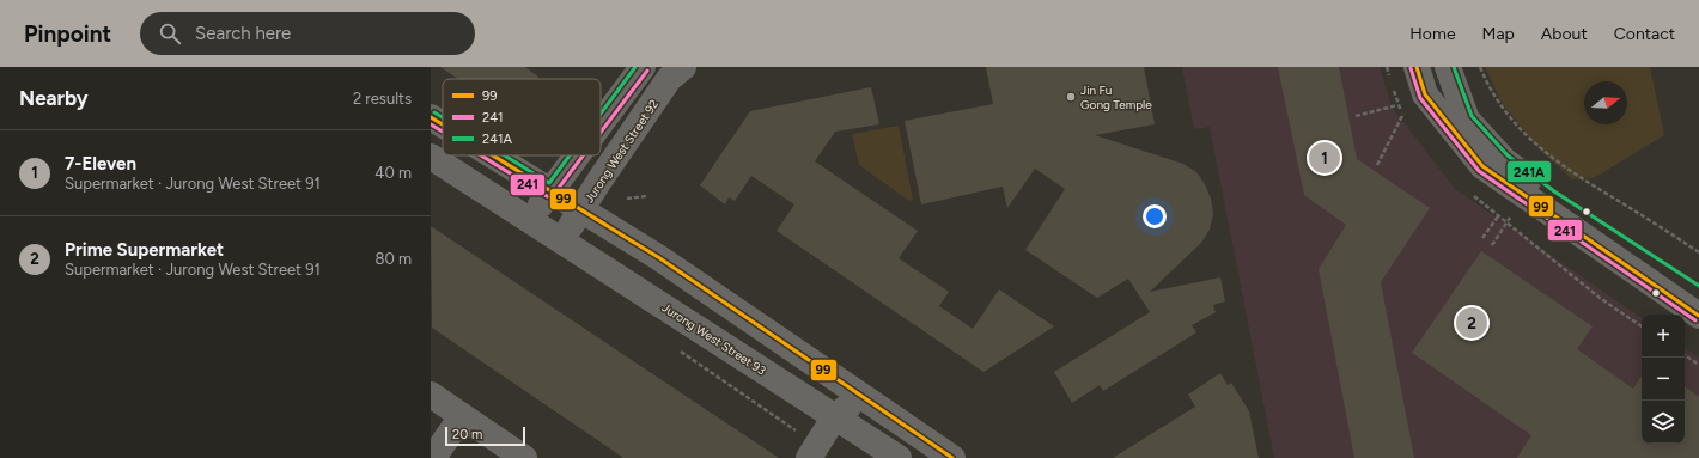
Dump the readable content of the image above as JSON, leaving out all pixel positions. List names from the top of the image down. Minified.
{"streets":{"street":["Jurong West Street 92","Jurong West Street 93"]},"crossings":[["Jurong West Street 92","Jurong West Street 93"]],"places":["Jin Fu Gong Temple"],"lines":["transit line 99","transit line 241A","transit line 241"],"legend":["99","241","241A"],"scale_bar":"20 m","north":"right","page":{"header":"Pinpoint","search":"Search here","nav":["Home","Map","About","Contact"],"heading":["Nearby","2 results"],"list":[{"mark":"1","name":"7-Eleven","note":"Supermarket · Jurong West Street 91","value":"40 m"},{"mark":"2","name":"Prime Supermarket","note":"Supermarket · Jurong West Street 91","value":"80 m"}],"pins":["1","2"],"map_buttons":["+","−"],"scale":"20 m"}}
